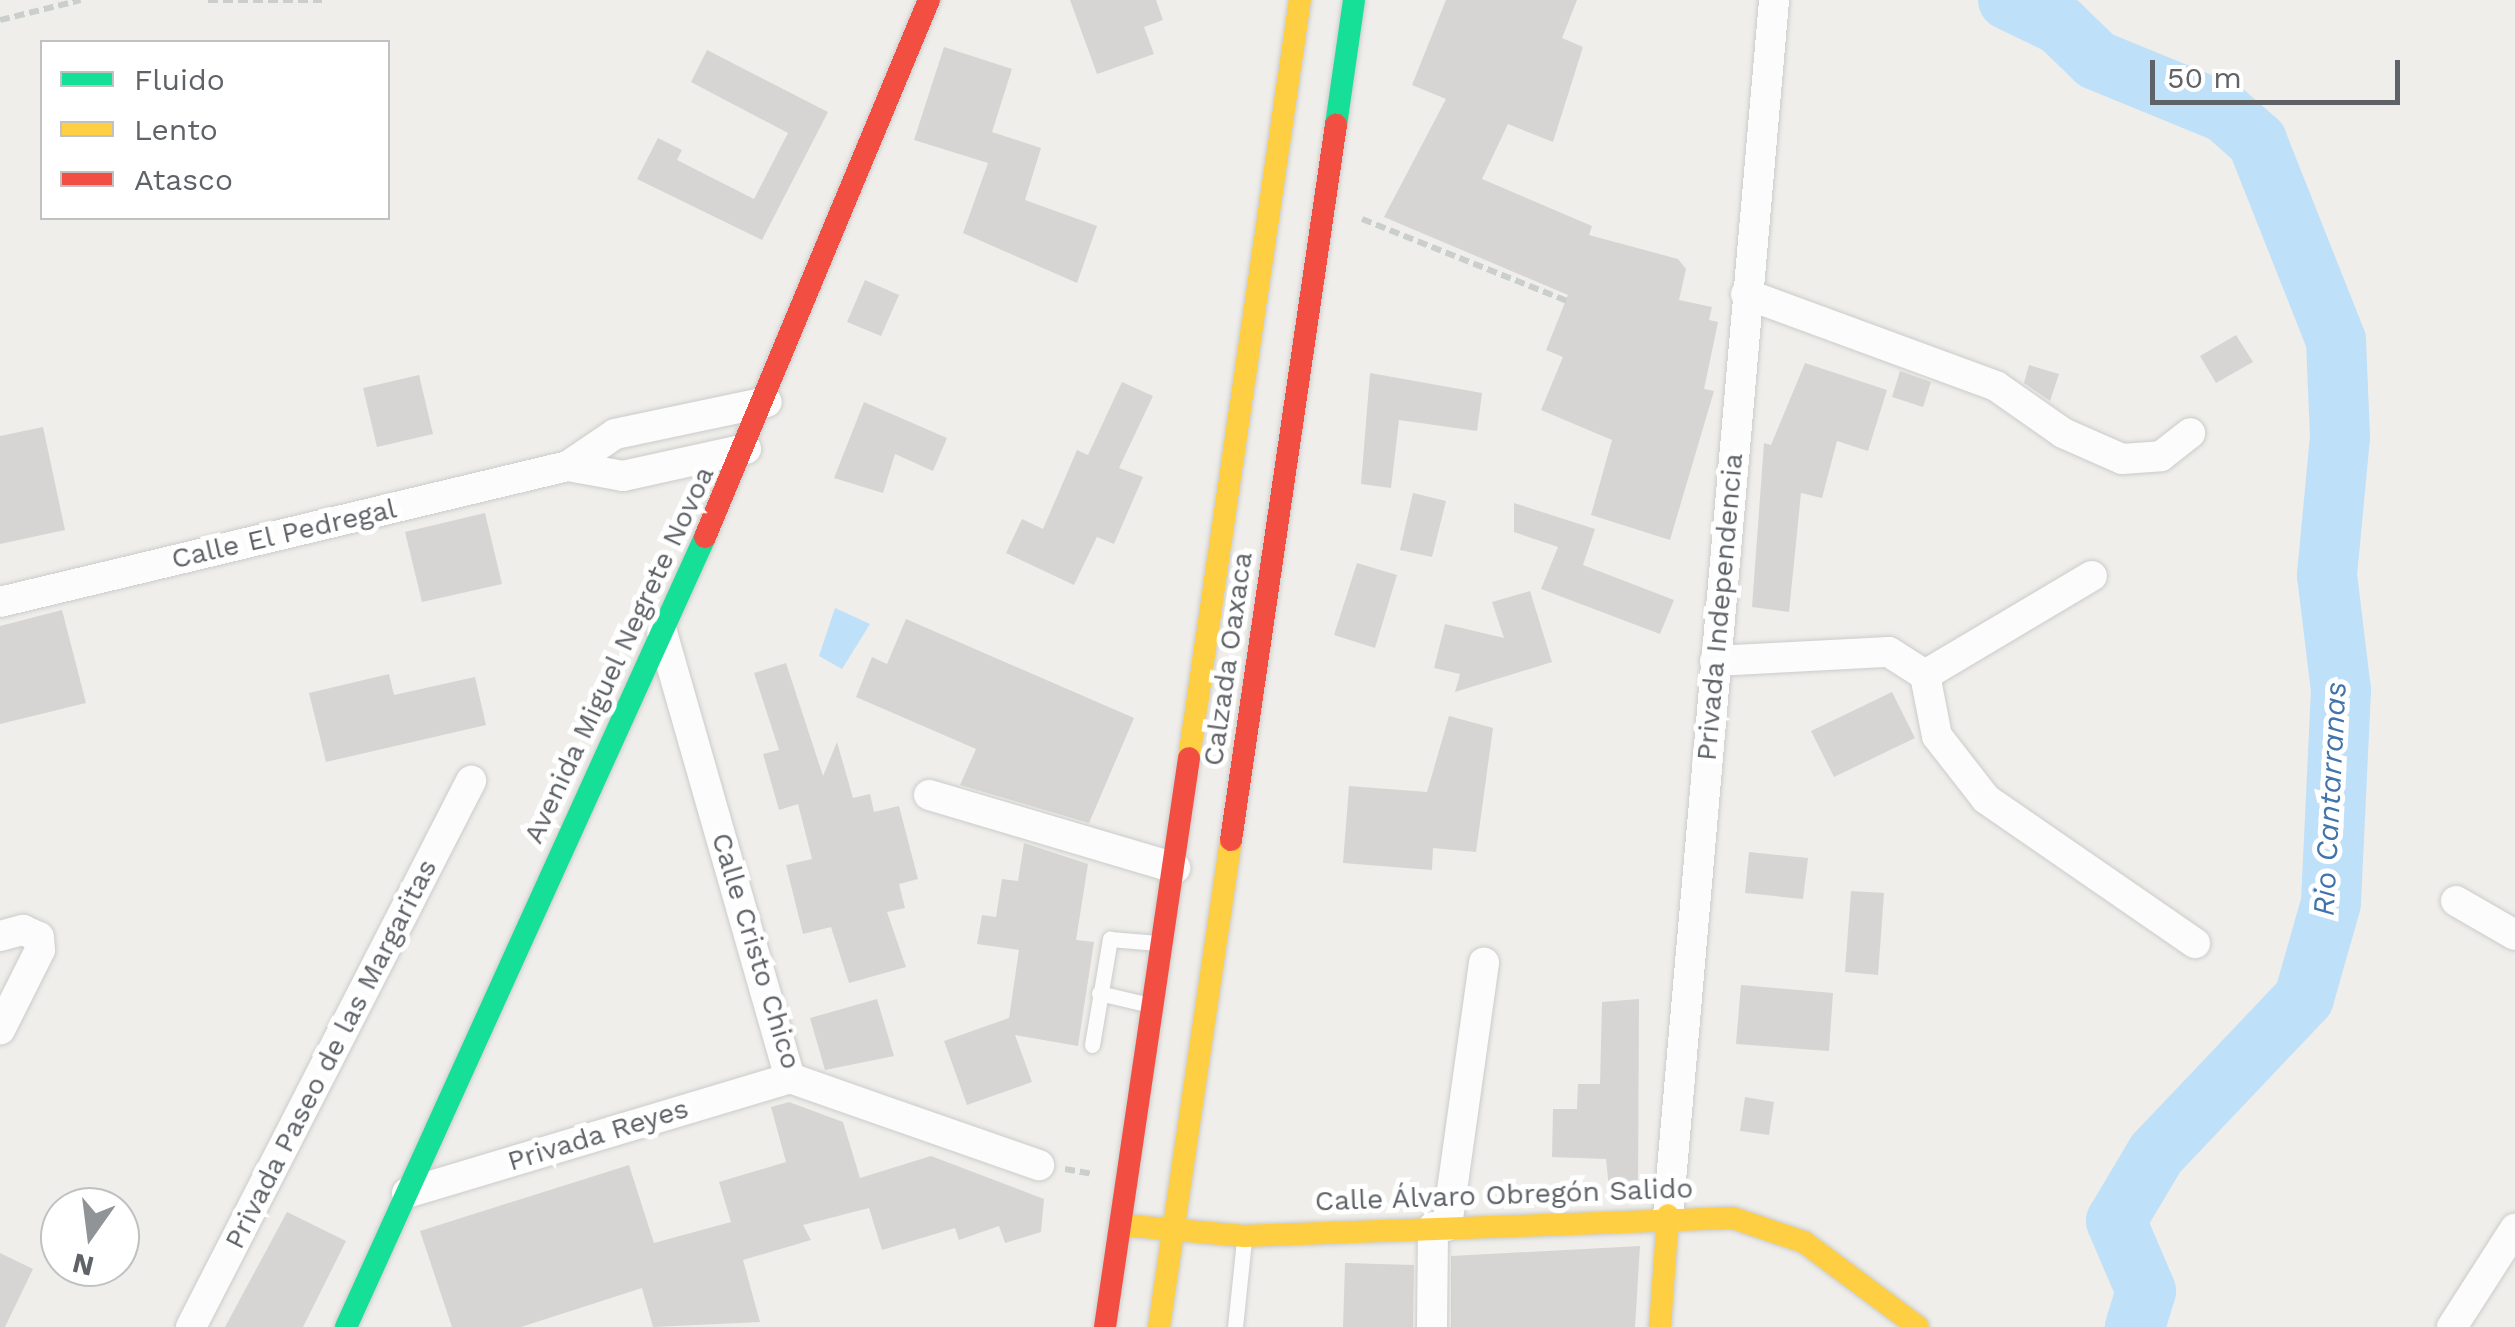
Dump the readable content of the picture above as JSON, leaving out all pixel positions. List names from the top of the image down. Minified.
{"streets":{"main road":["Avenida Miguel Negrete Novoa","Calzada Oaxaca","Calle Álvaro Obregón Salido"],"street":["Calle El Pedregal","Privada Independencia","Calle Cristo Chico","Privada Paseo de las Margaritas","Privada Reyes"]},"crossings":[["Calle El Pedregal","Avenida Miguel Negrete Novoa"],["Privada Independencia","Calle Álvaro Obregón Salido"],["Avenida Miguel Negrete Novoa","Calle Cristo Chico"],["Avenida Miguel Negrete Novoa","Privada Reyes"],["Calzada Oaxaca","Calle Álvaro Obregón Salido"],["Calle Cristo Chico","Privada Reyes"]],"water":["Rio Cantarranas"],"legend":["Fluido","Lento","Atasco"],"scale_bar":"50 m","north":"bottom"}
